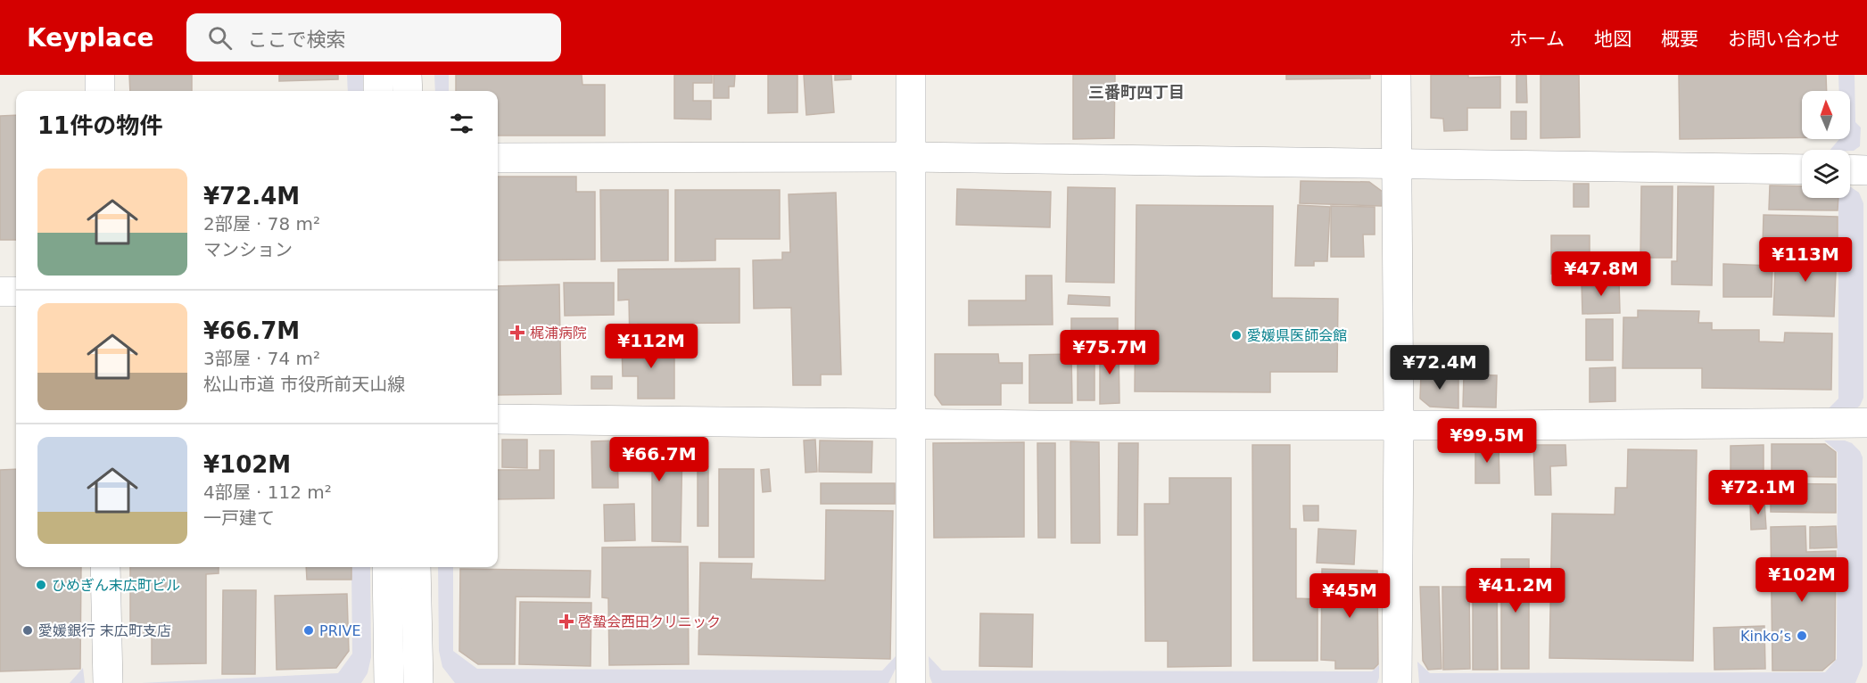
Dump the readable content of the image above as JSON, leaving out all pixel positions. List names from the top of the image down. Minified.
{"districts":["三番町四丁目"],"places":{"health":["梶浦病院","啓蟄会西田クリニック"],"other":["愛媛県医師会館","ひめぎん末広町ビル","愛媛銀行 末広町支店","PRIVE","Kinko’s"]},"north":"top","page":{"header":"Keyplace","search":"ここで検索","nav":["ホーム","地図","概要","お問い合わせ"],"heading":"11件の物件","list":[{"name":"¥72.4M","note":"2部屋 · 78 m² · マンション"},{"name":"¥66.7M","note":"3部屋 · 74 m² · 松山市道 市役所前天山線"},{"name":"¥102M","note":"4部屋 · 112 m² · 一戸建て"}],"price":["¥113M","¥47.8M","¥112M","¥75.7M","¥72.4M","¥99.5M","¥66.7M","¥72.1M","¥102M","¥41.2M","¥45M"]}}
